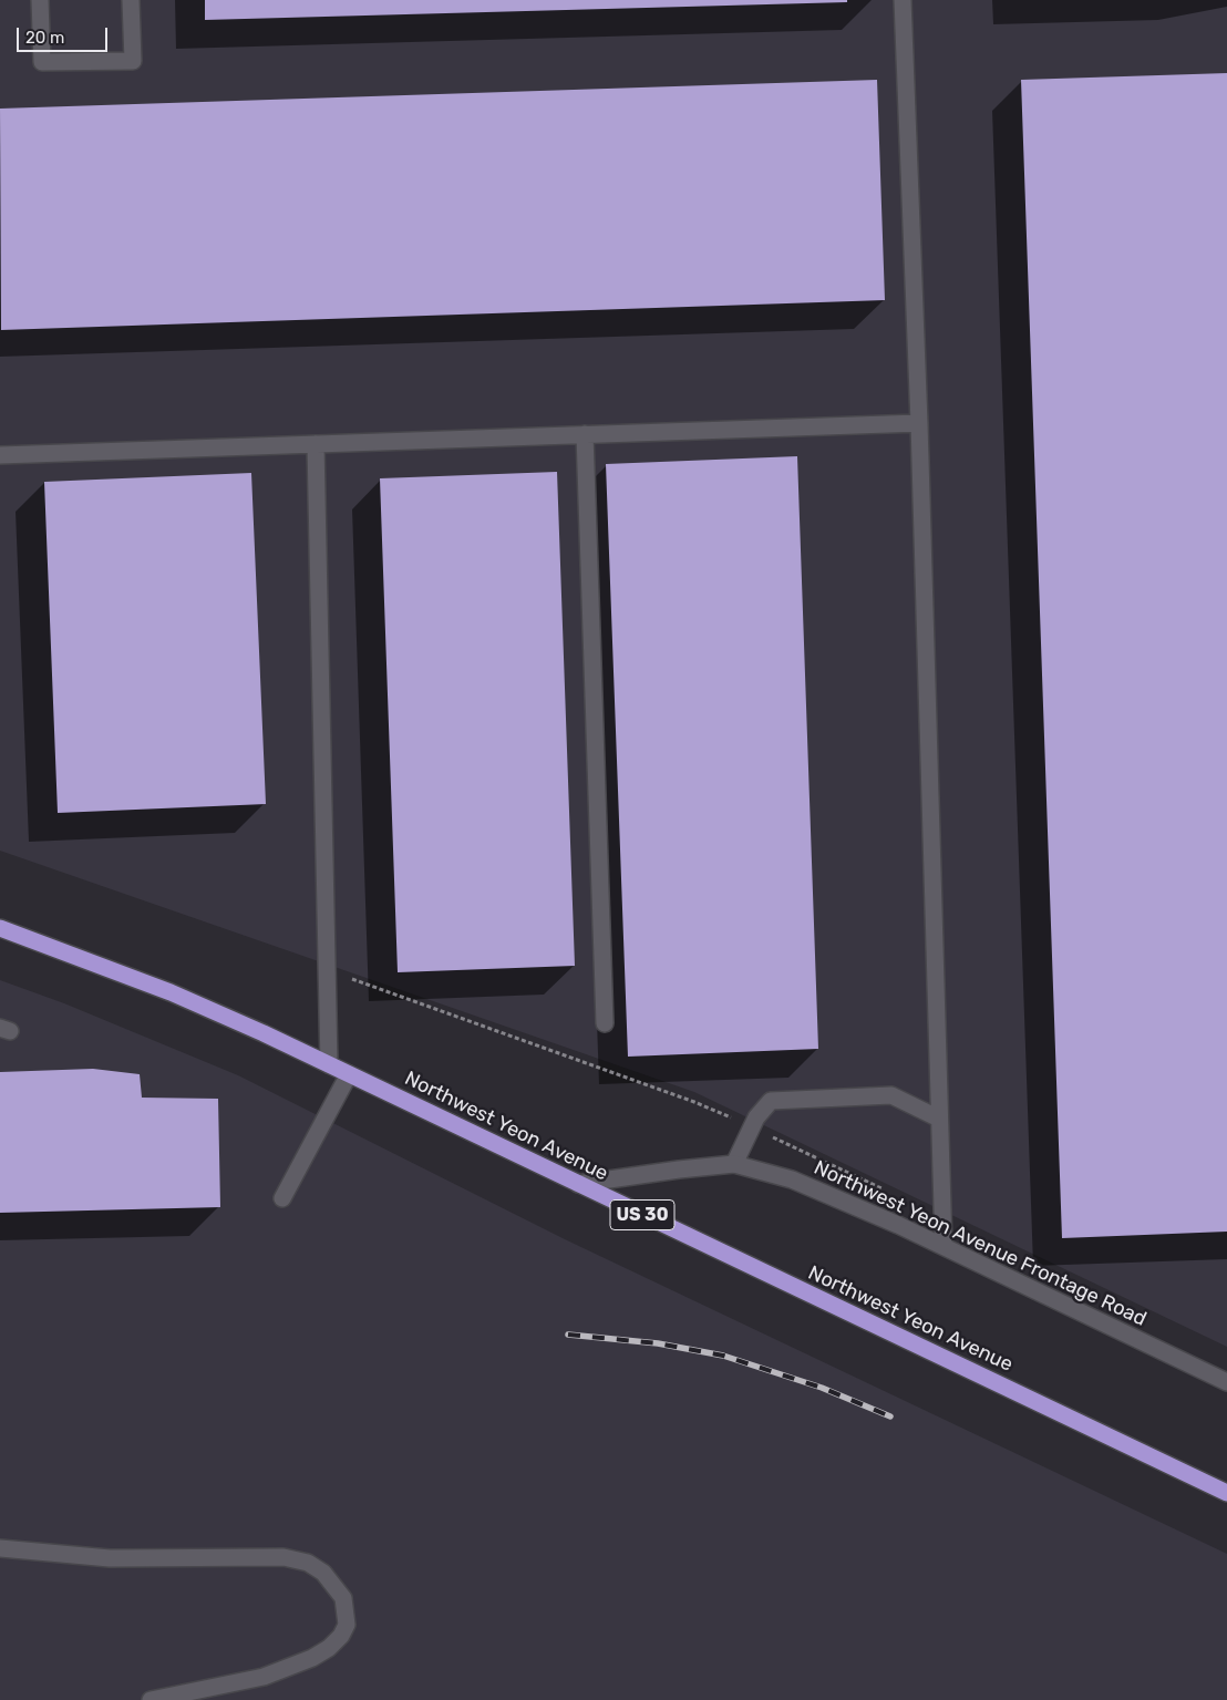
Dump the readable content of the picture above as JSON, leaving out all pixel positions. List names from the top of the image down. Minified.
{"streets":{"highway":["Northwest Yeon Avenue","US 30"],"street":["Northwest Yeon Avenue Frontage Road"]},"crossings":[["Northwest Yeon Avenue","Northwest Yeon Avenue Frontage Road"]],"scale_bar":"20 m"}
